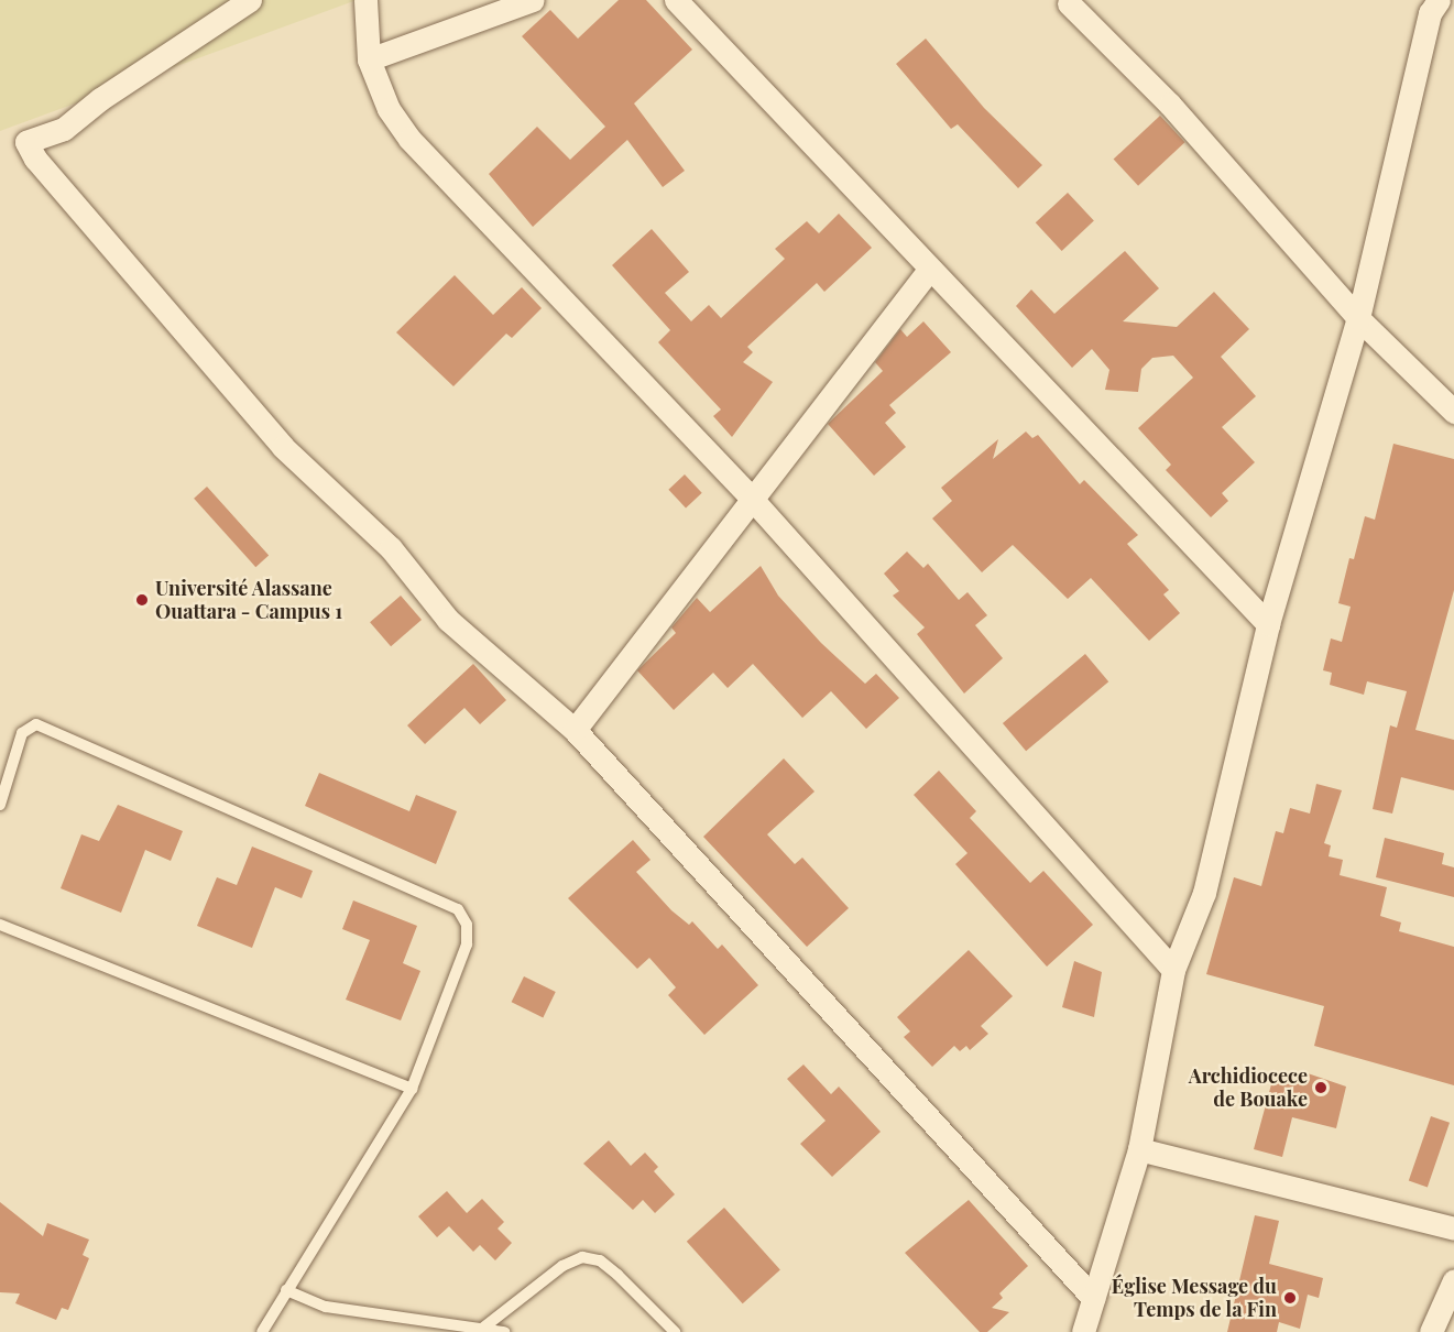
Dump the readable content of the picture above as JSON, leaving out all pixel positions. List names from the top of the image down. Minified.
{"places":["Université Alassane Ouattara - Campus 1","Archidiocece de Bouake","Église Message du Temps de la Fin"]}
